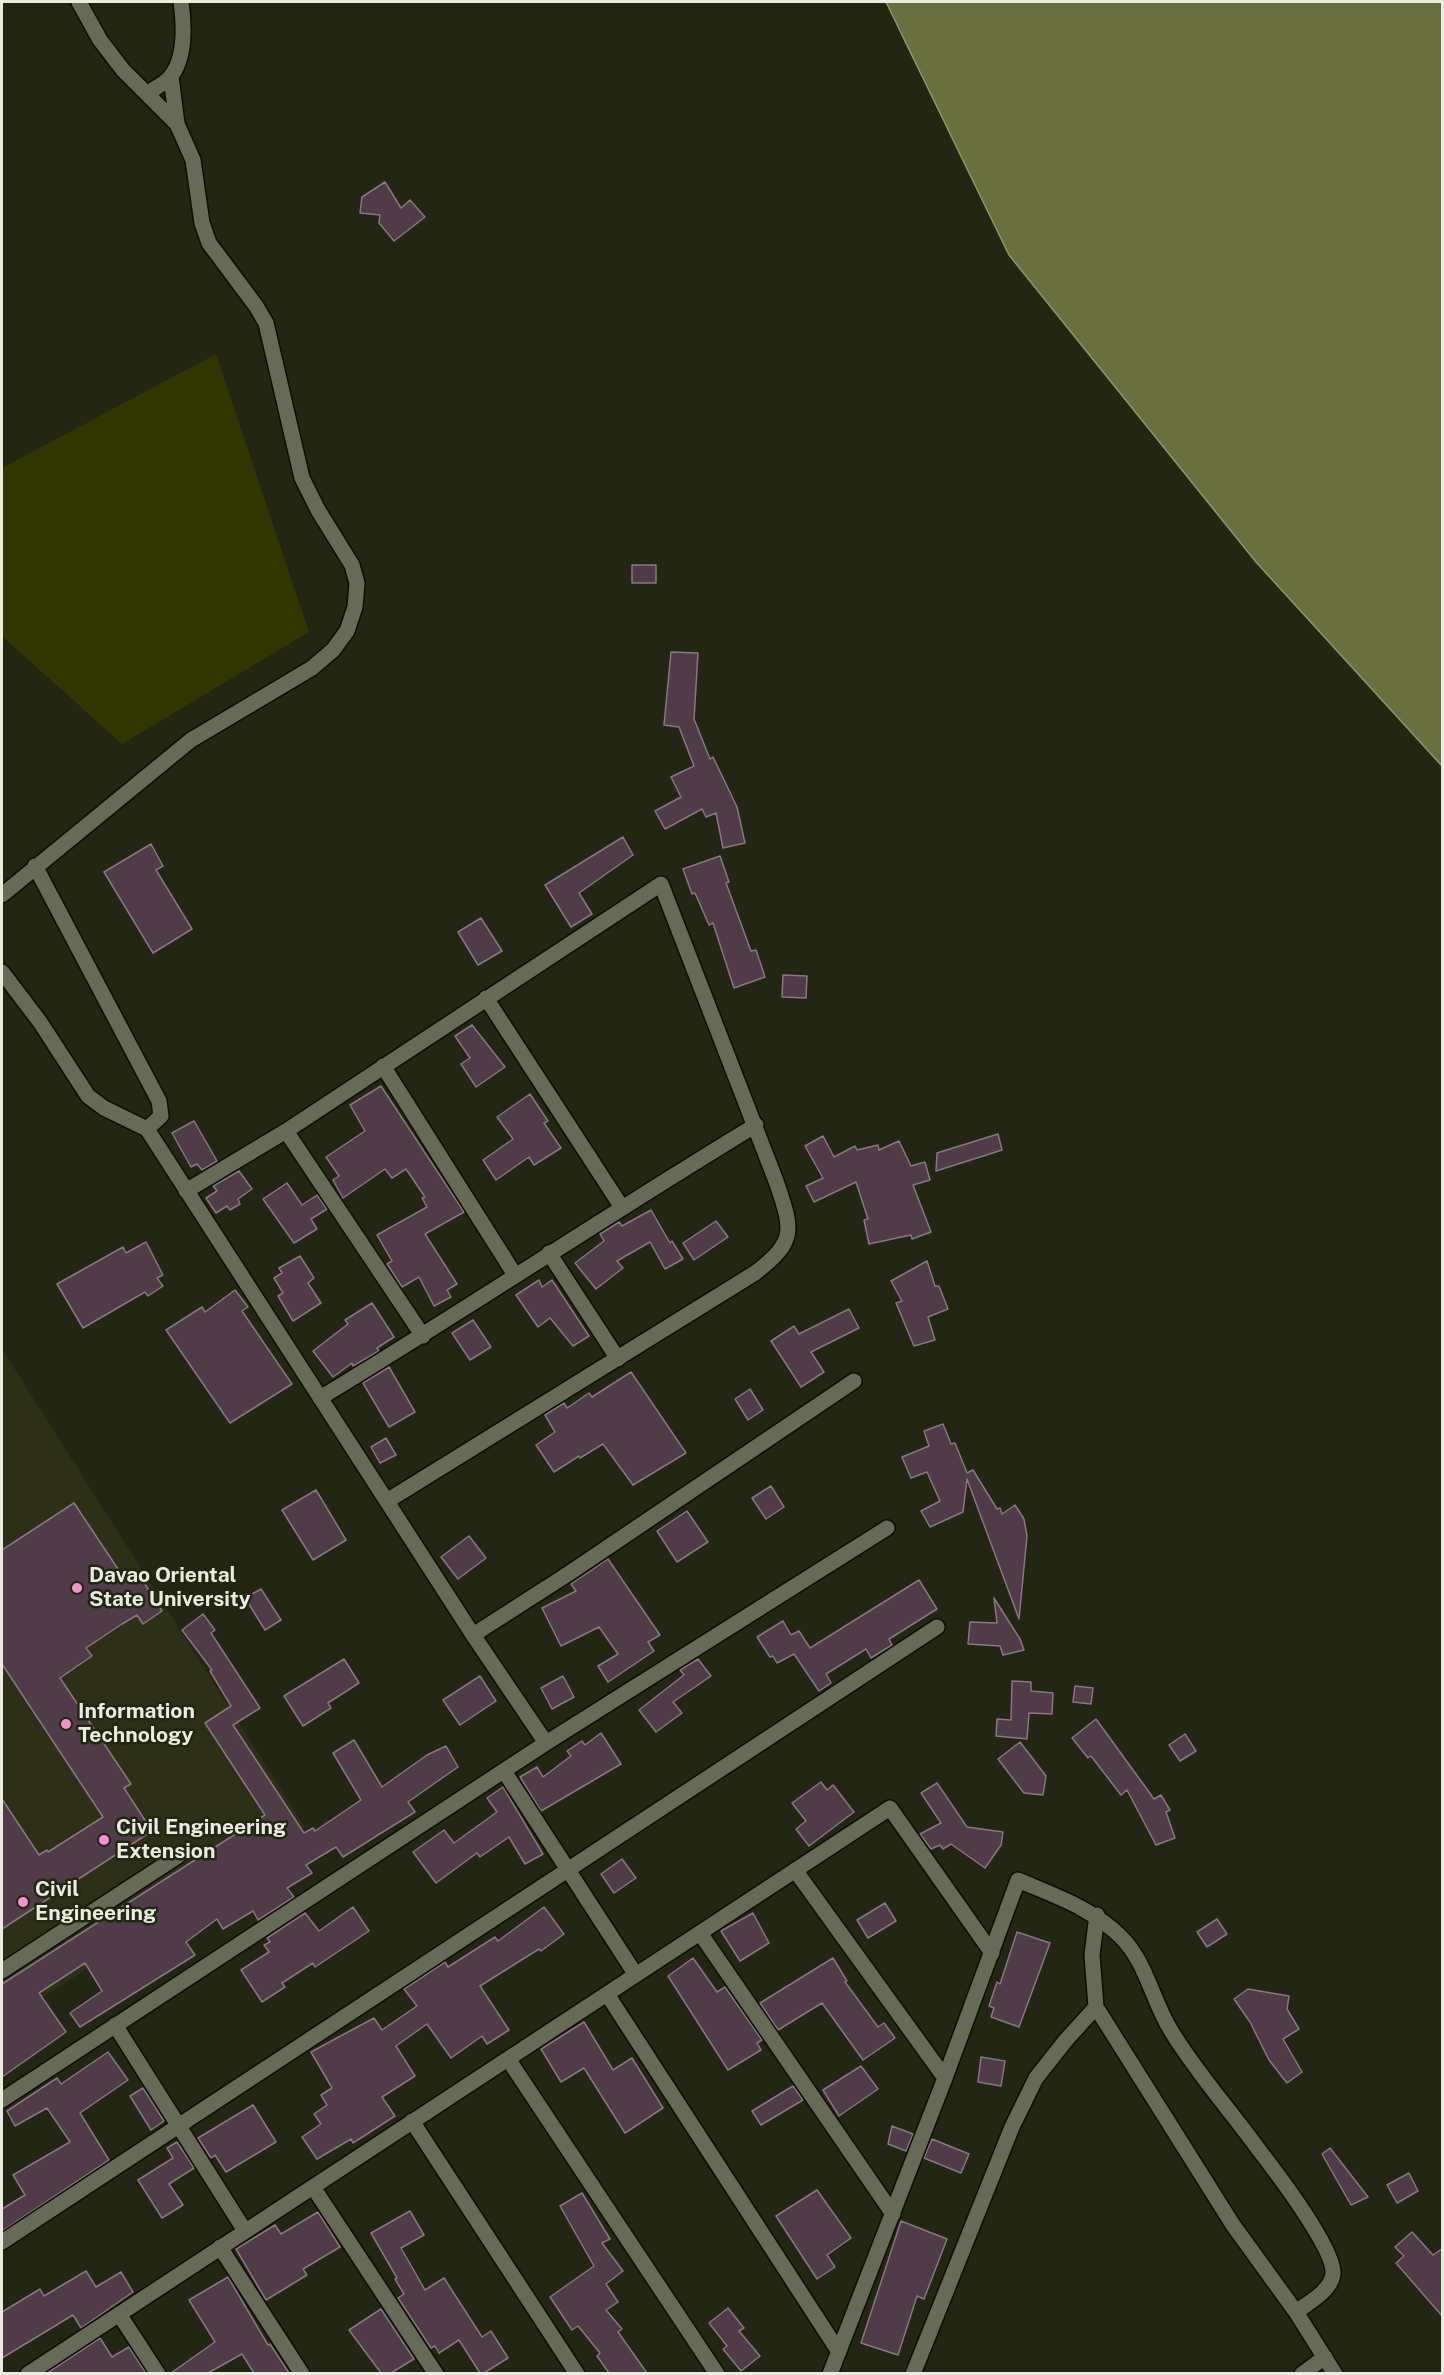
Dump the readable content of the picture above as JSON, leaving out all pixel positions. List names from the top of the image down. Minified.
{"places":["Davao Oriental State University","Information Technology","Civil Engineering Extension","Civil Engineering"]}
